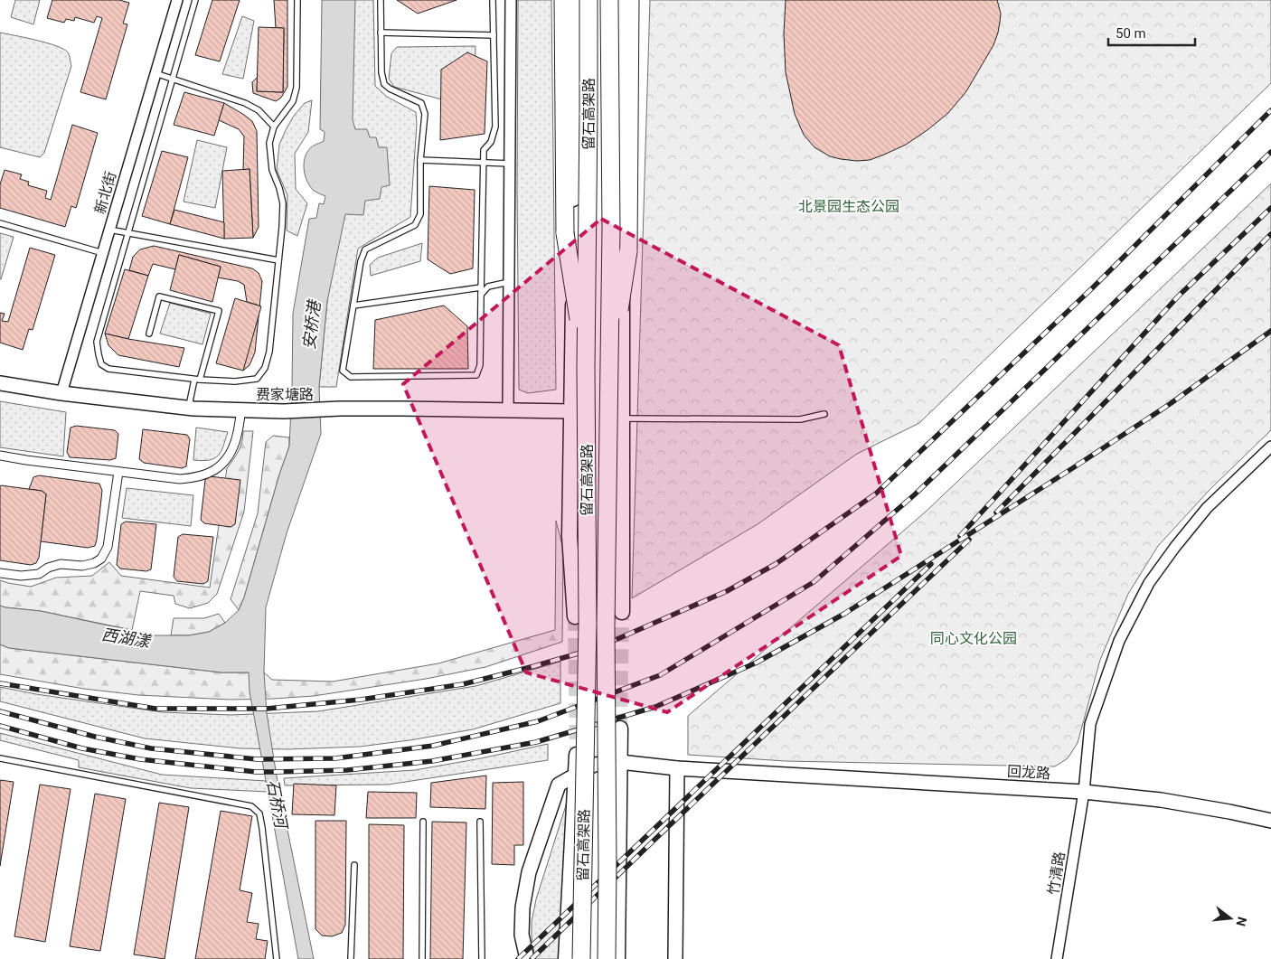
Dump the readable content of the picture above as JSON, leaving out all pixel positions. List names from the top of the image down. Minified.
{"streets":{"highway":["留石高架路"],"street":["新北街","费家塘路","回龙路","竹清路"]},"crossings":[["新北街","费家塘路"],["回龙路","竹清路"]],"water":["安桥港","西湖漾","石桥河"],"parks":["北景园生态公园","同心文化公园"],"scale_bar":"50 m","north":"right"}
